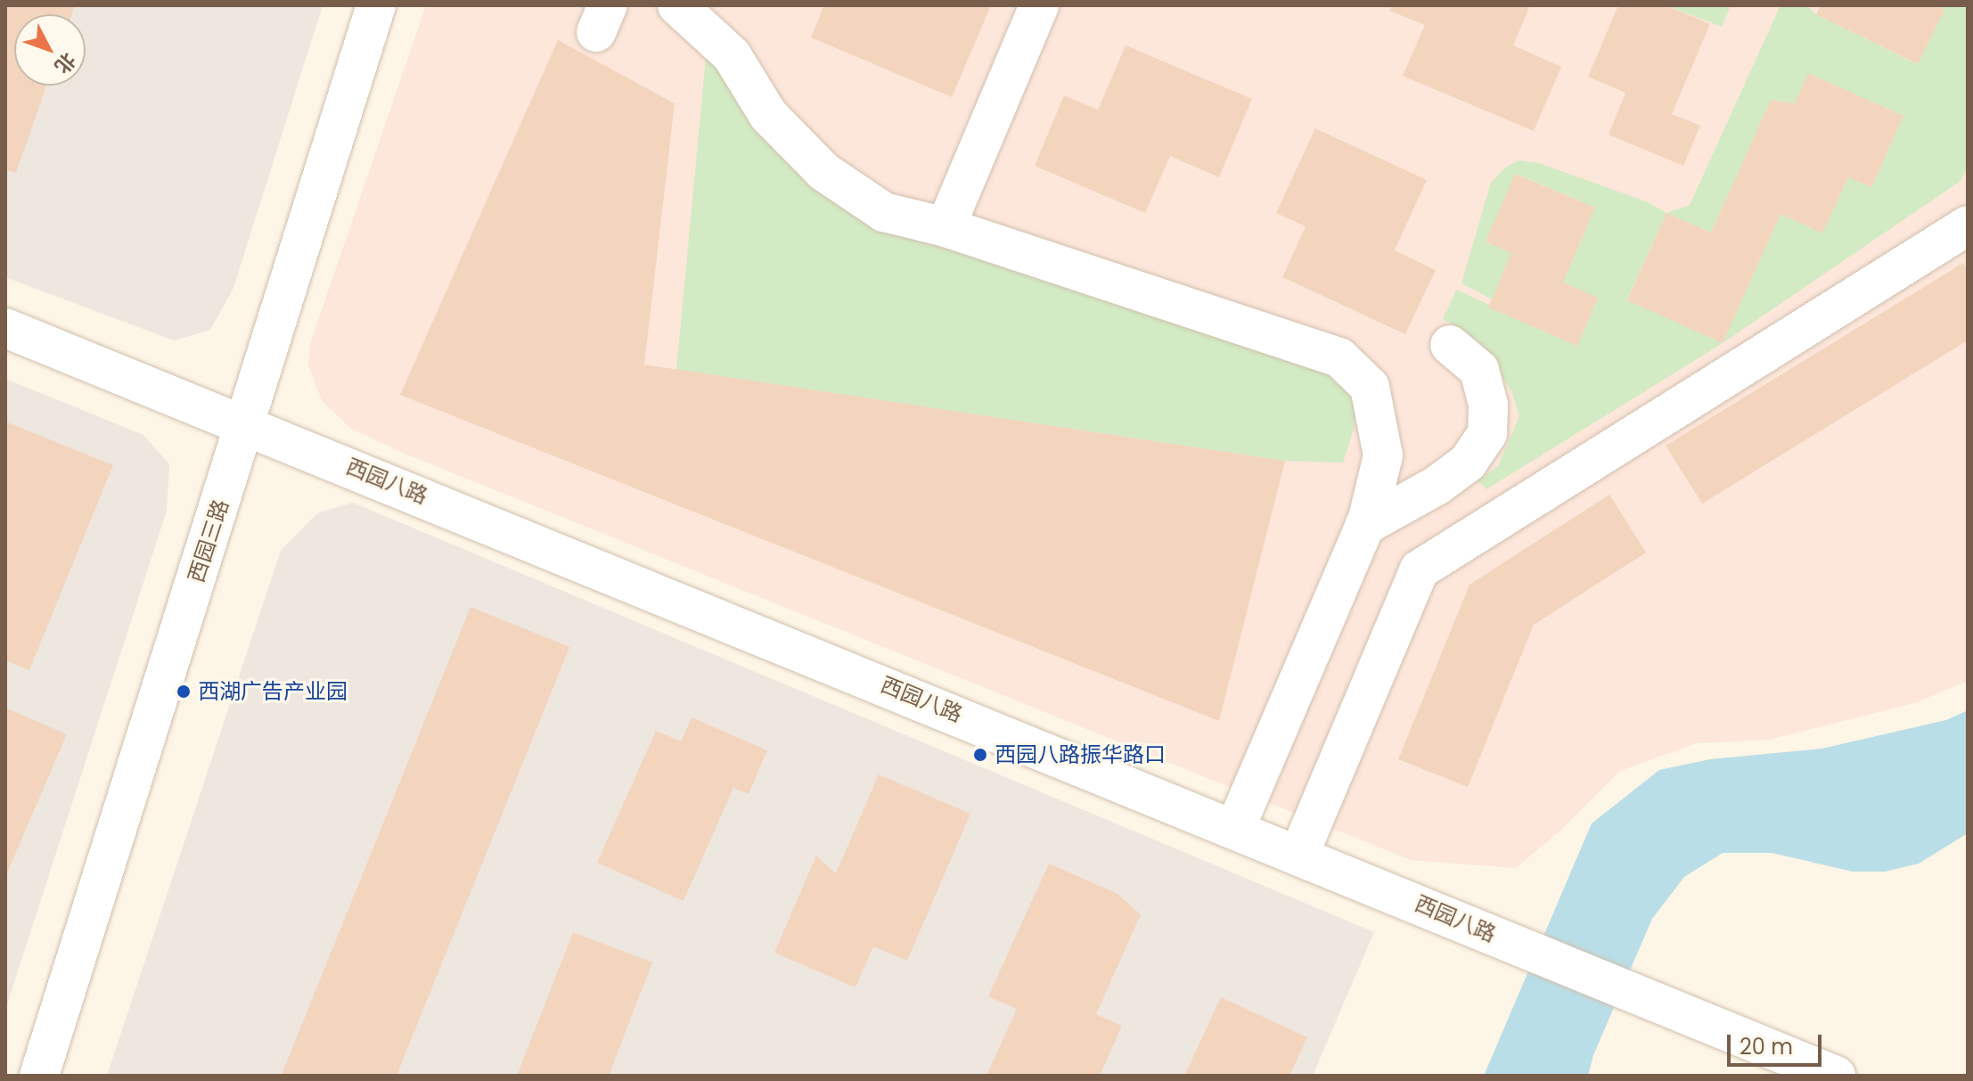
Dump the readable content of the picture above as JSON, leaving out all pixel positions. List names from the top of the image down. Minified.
{"streets":{"street":["西园八路","西园三路"]},"crossings":[["西园八路","西园三路"]],"places":["西湖广告产业园","西园八路振华路口"],"scale_bar":"20 m","north":"bottom right"}
